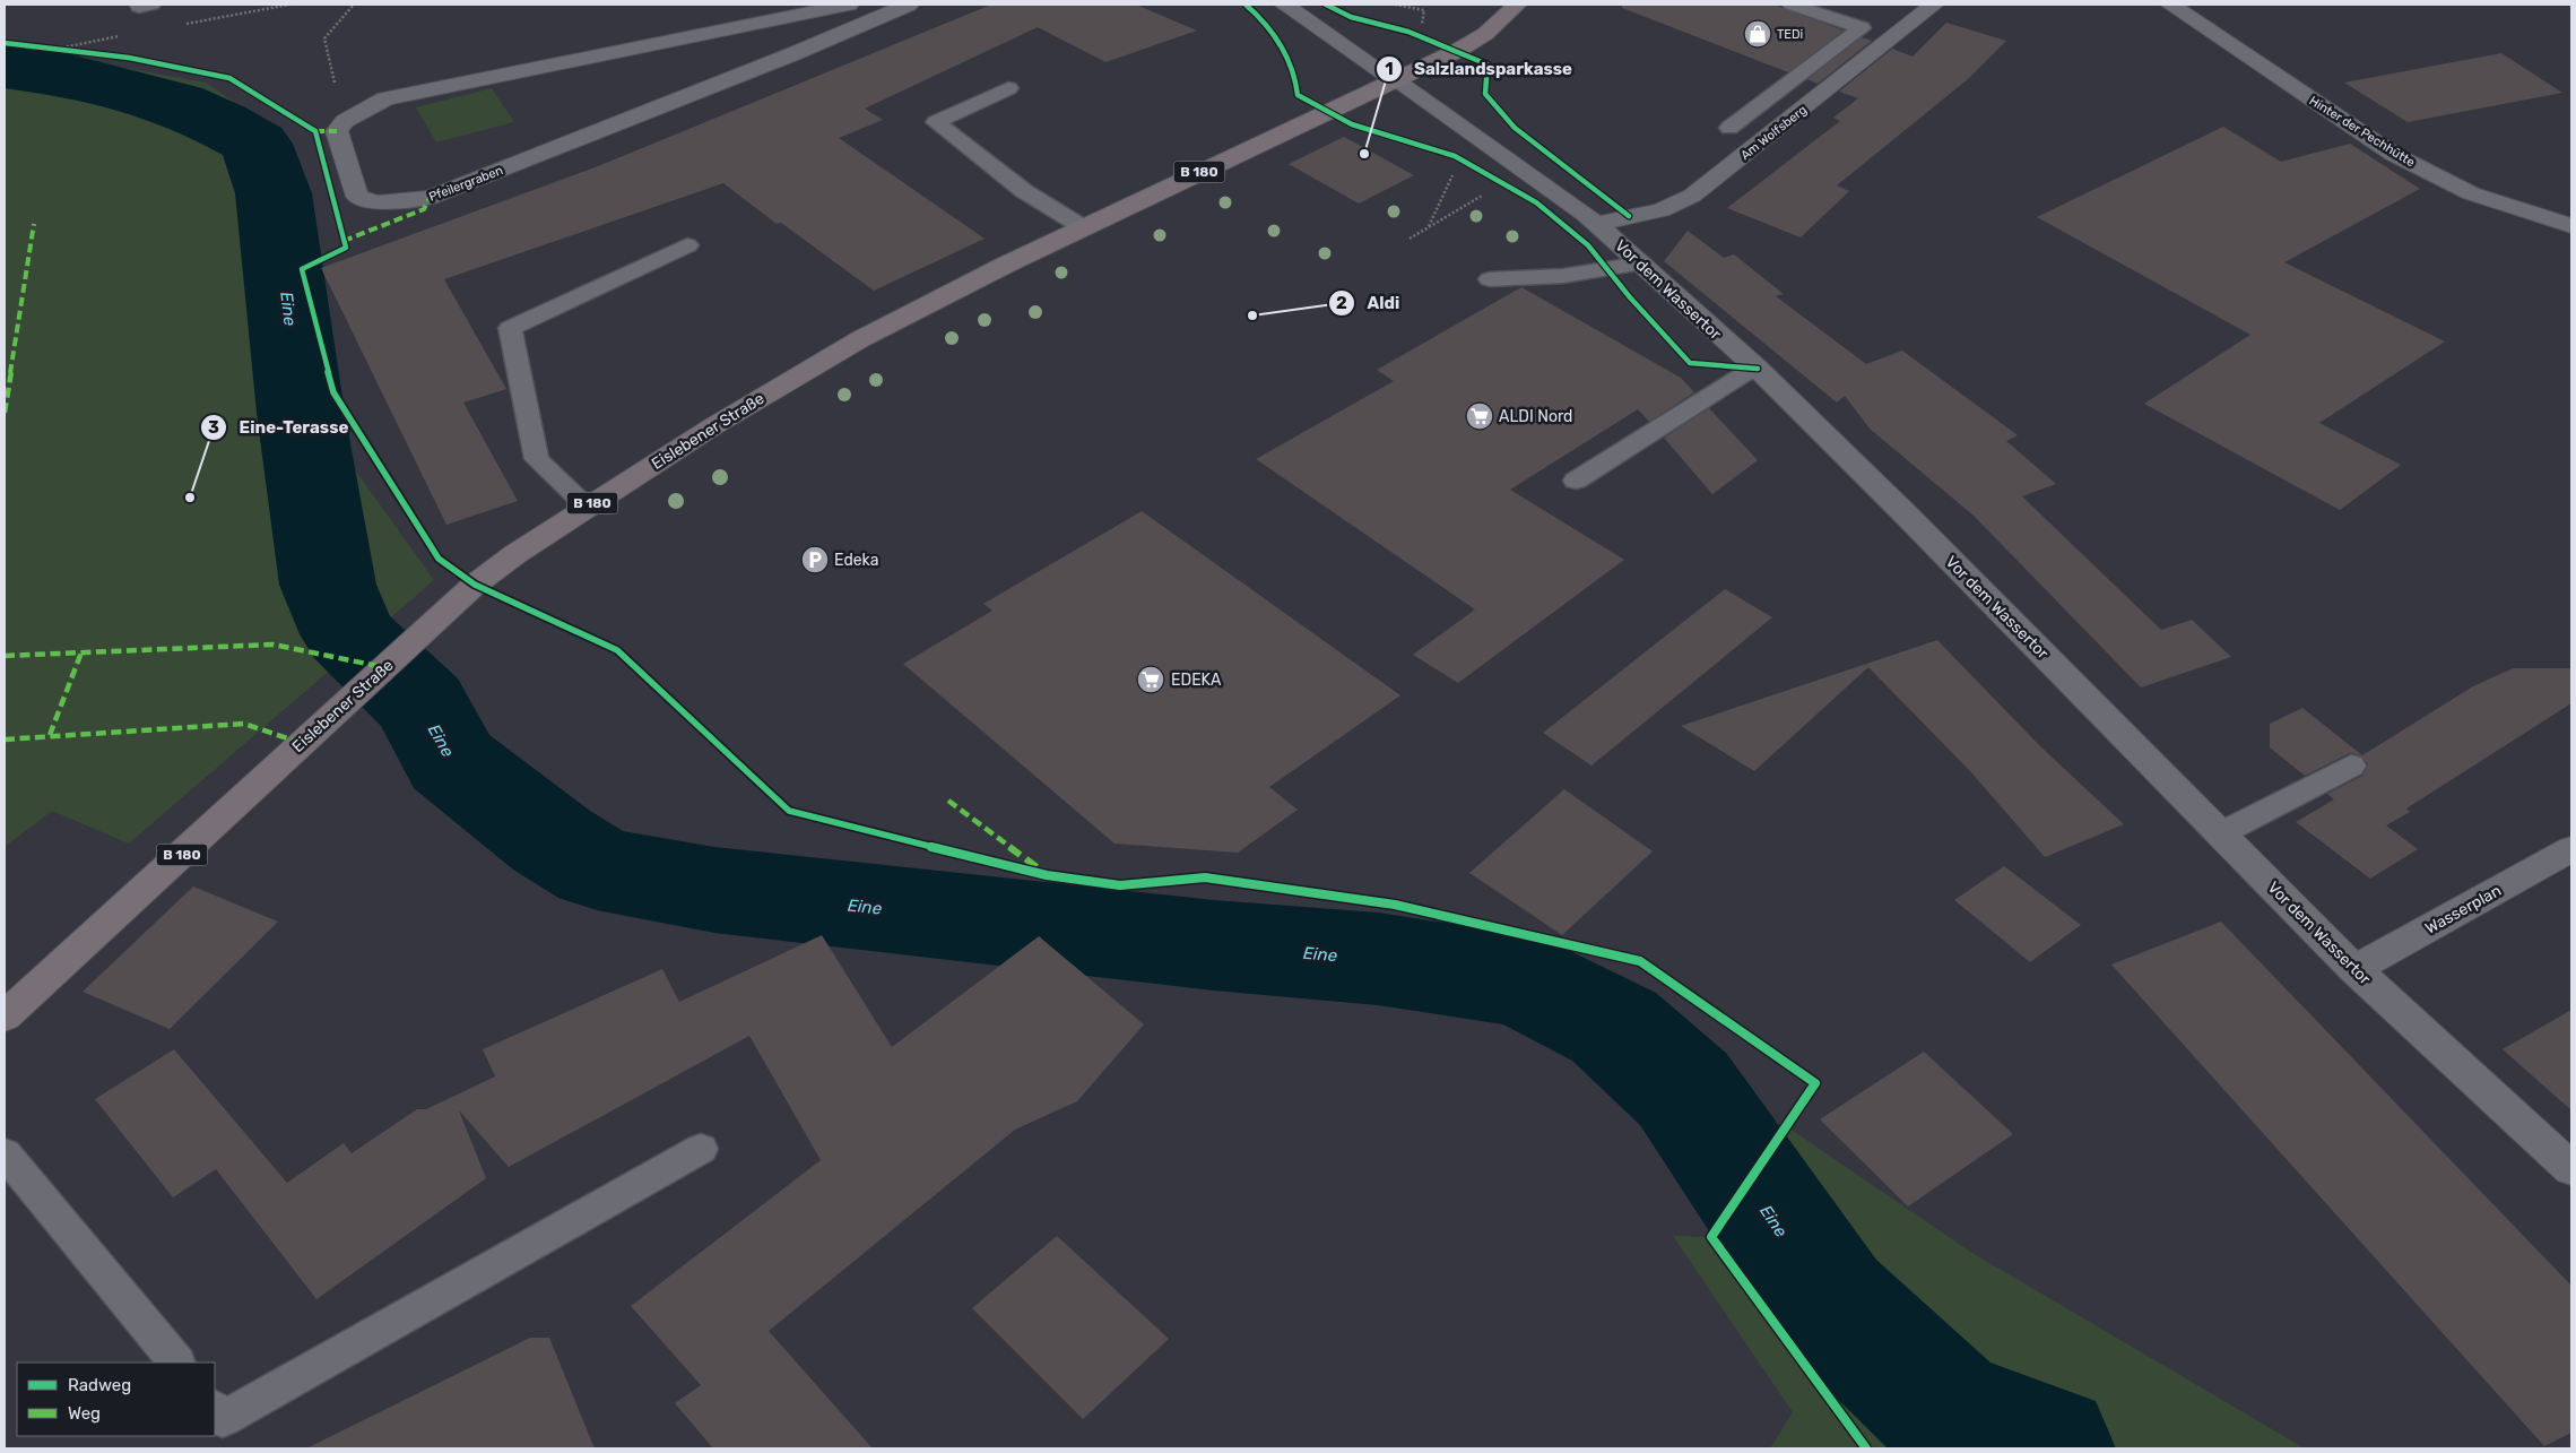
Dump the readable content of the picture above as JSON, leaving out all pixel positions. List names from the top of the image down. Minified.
{"streets":{"main road":["B 180","Eislebener Straße"],"street":["Hinter der Pechhütte","Am Wolfsberg","Pfeilergraben","Vor dem Wassertor","Wasserplan"]},"crossings":[["Am Wolfsberg","Vor dem Wassertor"],["Vor dem Wassertor","Eislebener Straße"],["Vor dem Wassertor","Wasserplan"]],"water":["Eine"],"places":{"shop":["TEDi"],"other":["Salzlandsparkasse","Aldi","Eine-Terasse"],"supermarket":["ALDI Nord","EDEKA"],"parking":["Edeka"]},"legend":["Radweg","Weg"]}
